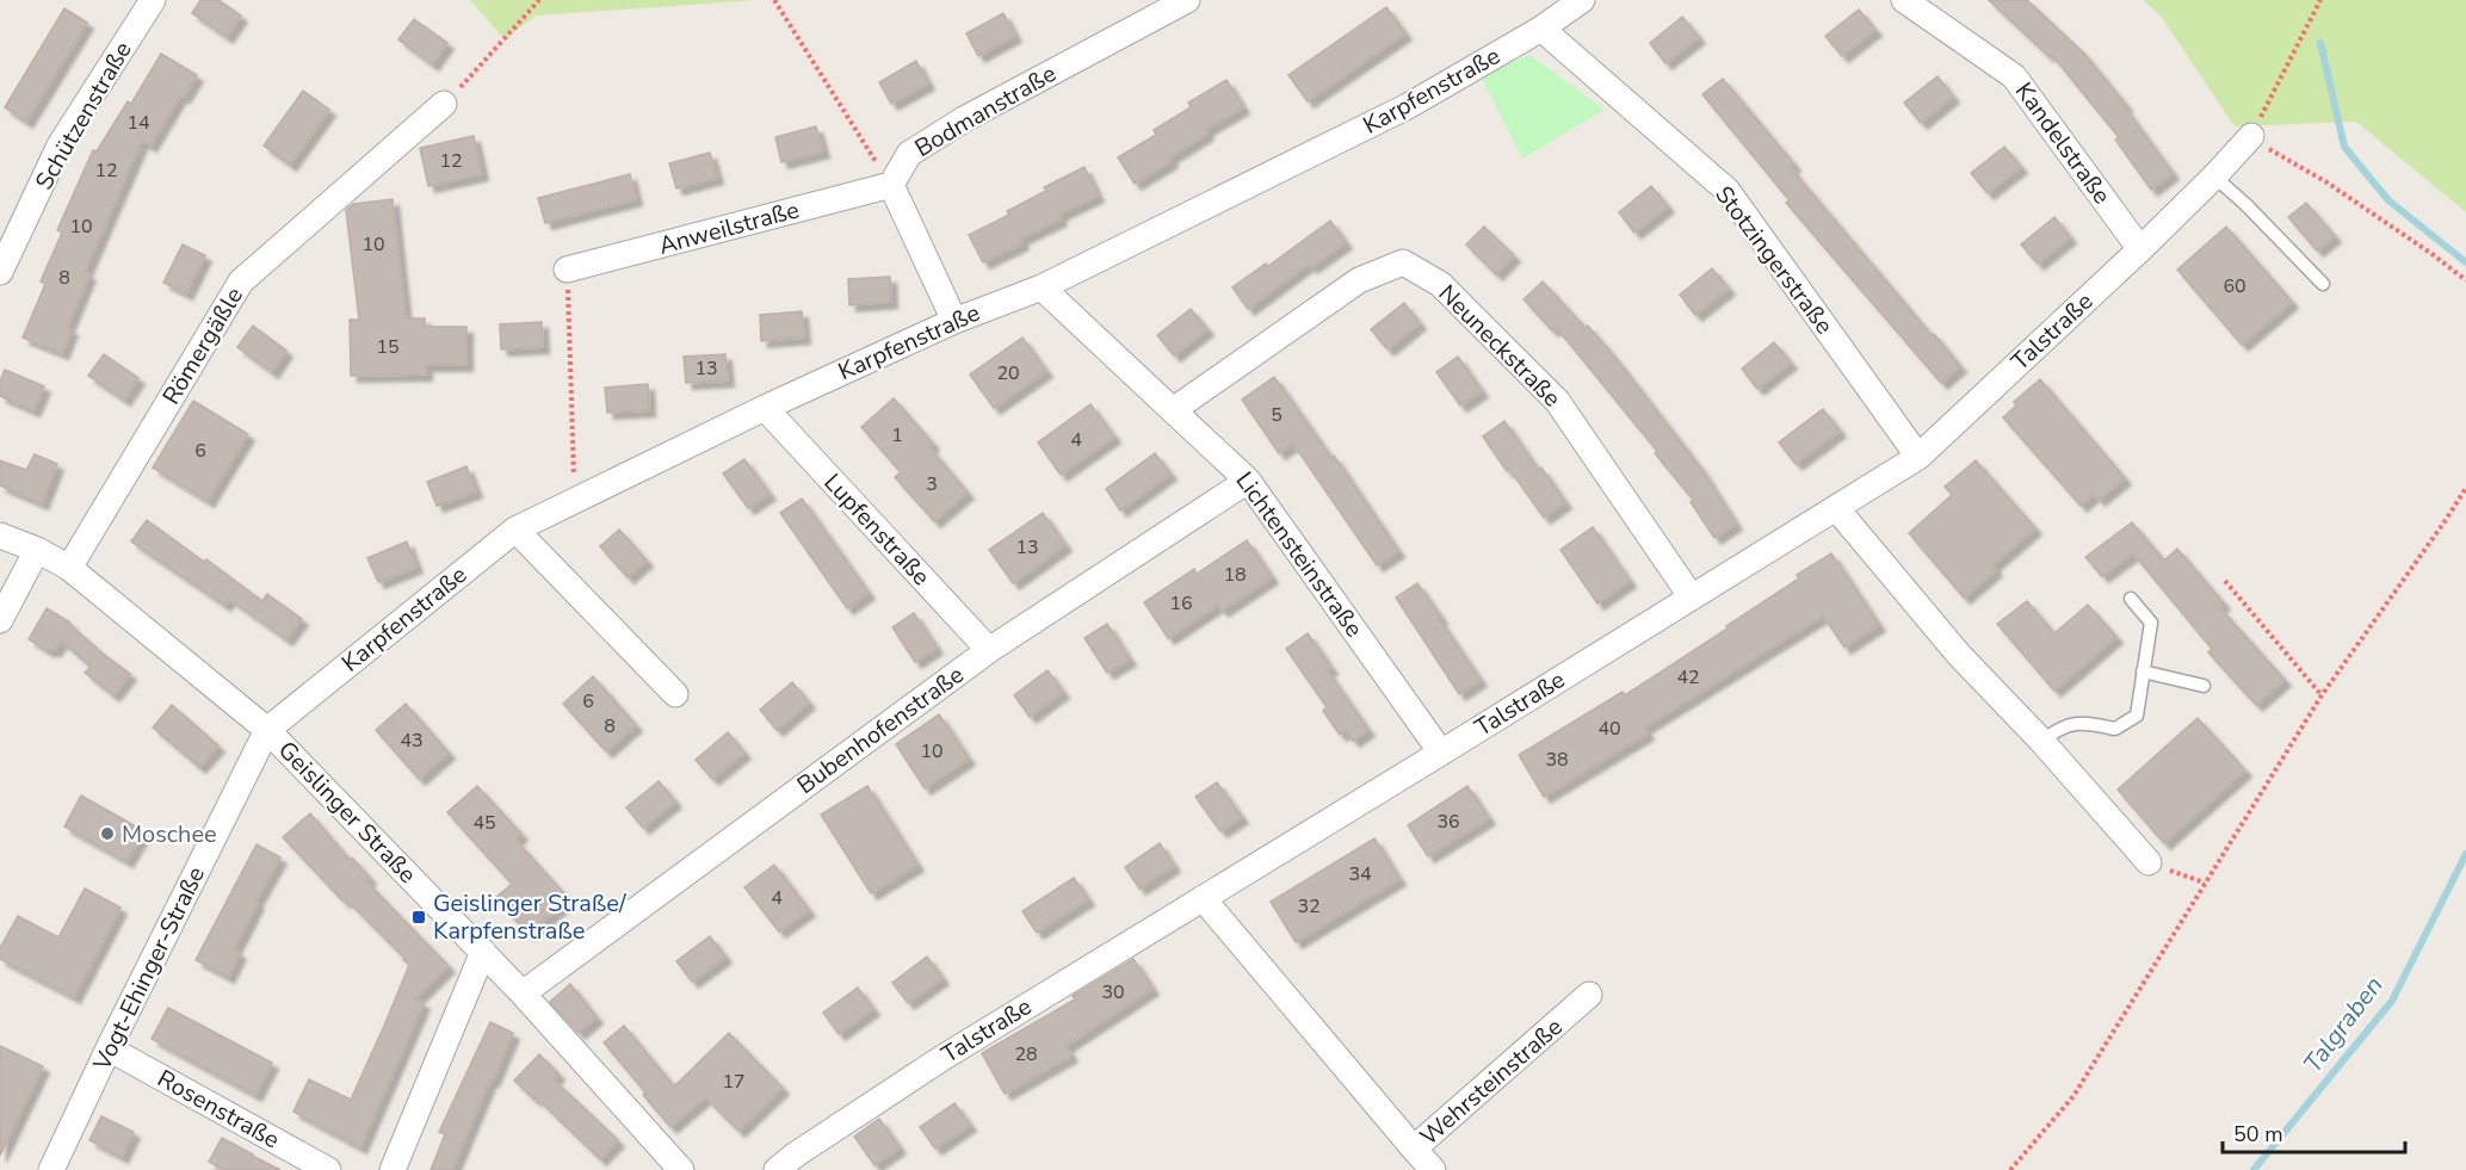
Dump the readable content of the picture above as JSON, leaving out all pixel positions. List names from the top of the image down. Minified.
{"streets":{"street":["Karpfenstraße","Bodmanstraße","Schützenstraße","Kandelstraße","Anweilstraße","Stotzingerstraße","Talstraße","Römergäßle","Neuneckstraße","Lupfenstraße","Lichtensteinstraße","Bubenhofenstraße","Geislinger Straße","Vogt-Ehinger-Straße","Wehrsteinstraße","Rosenstraße"]},"crossings":[["Karpfenstraße","Stotzingerstraße"],["Karpfenstraße","Lupfenstraße"],["Karpfenstraße","Lichtensteinstraße"],["Karpfenstraße","Geislinger Straße"],["Karpfenstraße","Vogt-Ehinger-Straße"],["Bodmanstraße","Anweilstraße"],["Kandelstraße","Talstraße"],["Stotzingerstraße","Talstraße"],["Talstraße","Neuneckstraße"],["Talstraße","Lichtensteinstraße"],["Römergäßle","Geislinger Straße"],["Neuneckstraße","Lichtensteinstraße"],["Lupfenstraße","Bubenhofenstraße"],["Lichtensteinstraße","Bubenhofenstraße"],["Bubenhofenstraße","Geislinger Straße"],["Geislinger Straße","Vogt-Ehinger-Straße"],["Vogt-Ehinger-Straße","Rosenstraße"]],"water":["Talgraben"],"places":{"other":["Moschee"],"transit":["Geislinger Straße/ Karpfenstraße"]},"house_numbers":["14","12","12","10","10","8","60","15","13","20","5","1","4","6","3","13","18","16","42","6","8","40","43","10","38","36","45","34","4","32","30","28","17"],"scale_bar":"50 m"}
